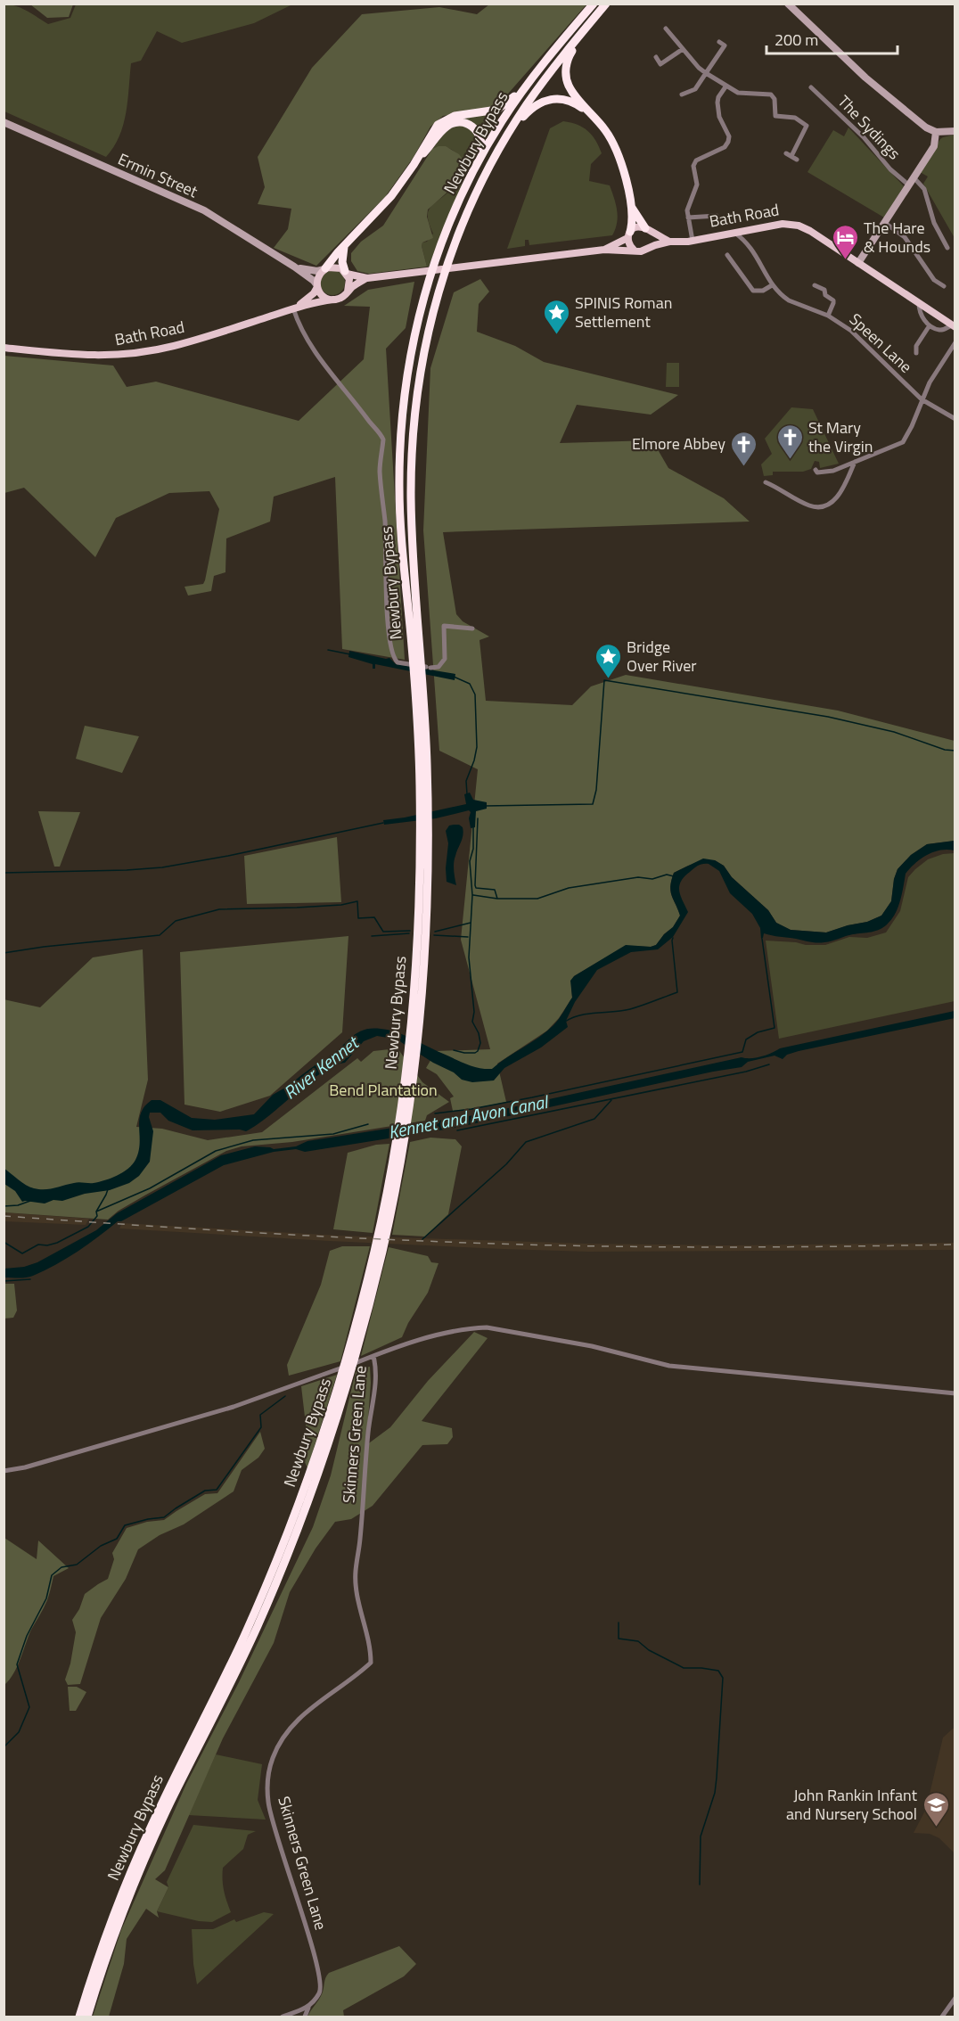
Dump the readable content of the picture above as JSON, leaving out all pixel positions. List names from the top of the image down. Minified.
{"streets":{"highway":["Newbury Bypass"],"main road":["Ermin Street","Bath Road"],"street":["The Sydings","Speen Lane","Skinners Green Lane"]},"crossings":[["Ermin Street","Bath Road"],["Bath Road","Speen Lane"]],"water":["River Kennet","Kennet and Avon Canal"],"parks":["Bend Plantation"],"places":{"hotel":["The Hare & Hounds"],"place":["SPINIS Roman Settlement","Bridge Over River"],"church":["St Mary the Virgin","Elmore Abbey"],"school or university":["John Rankin Infant and Nursery School"]},"scale_bar":"200 m"}
